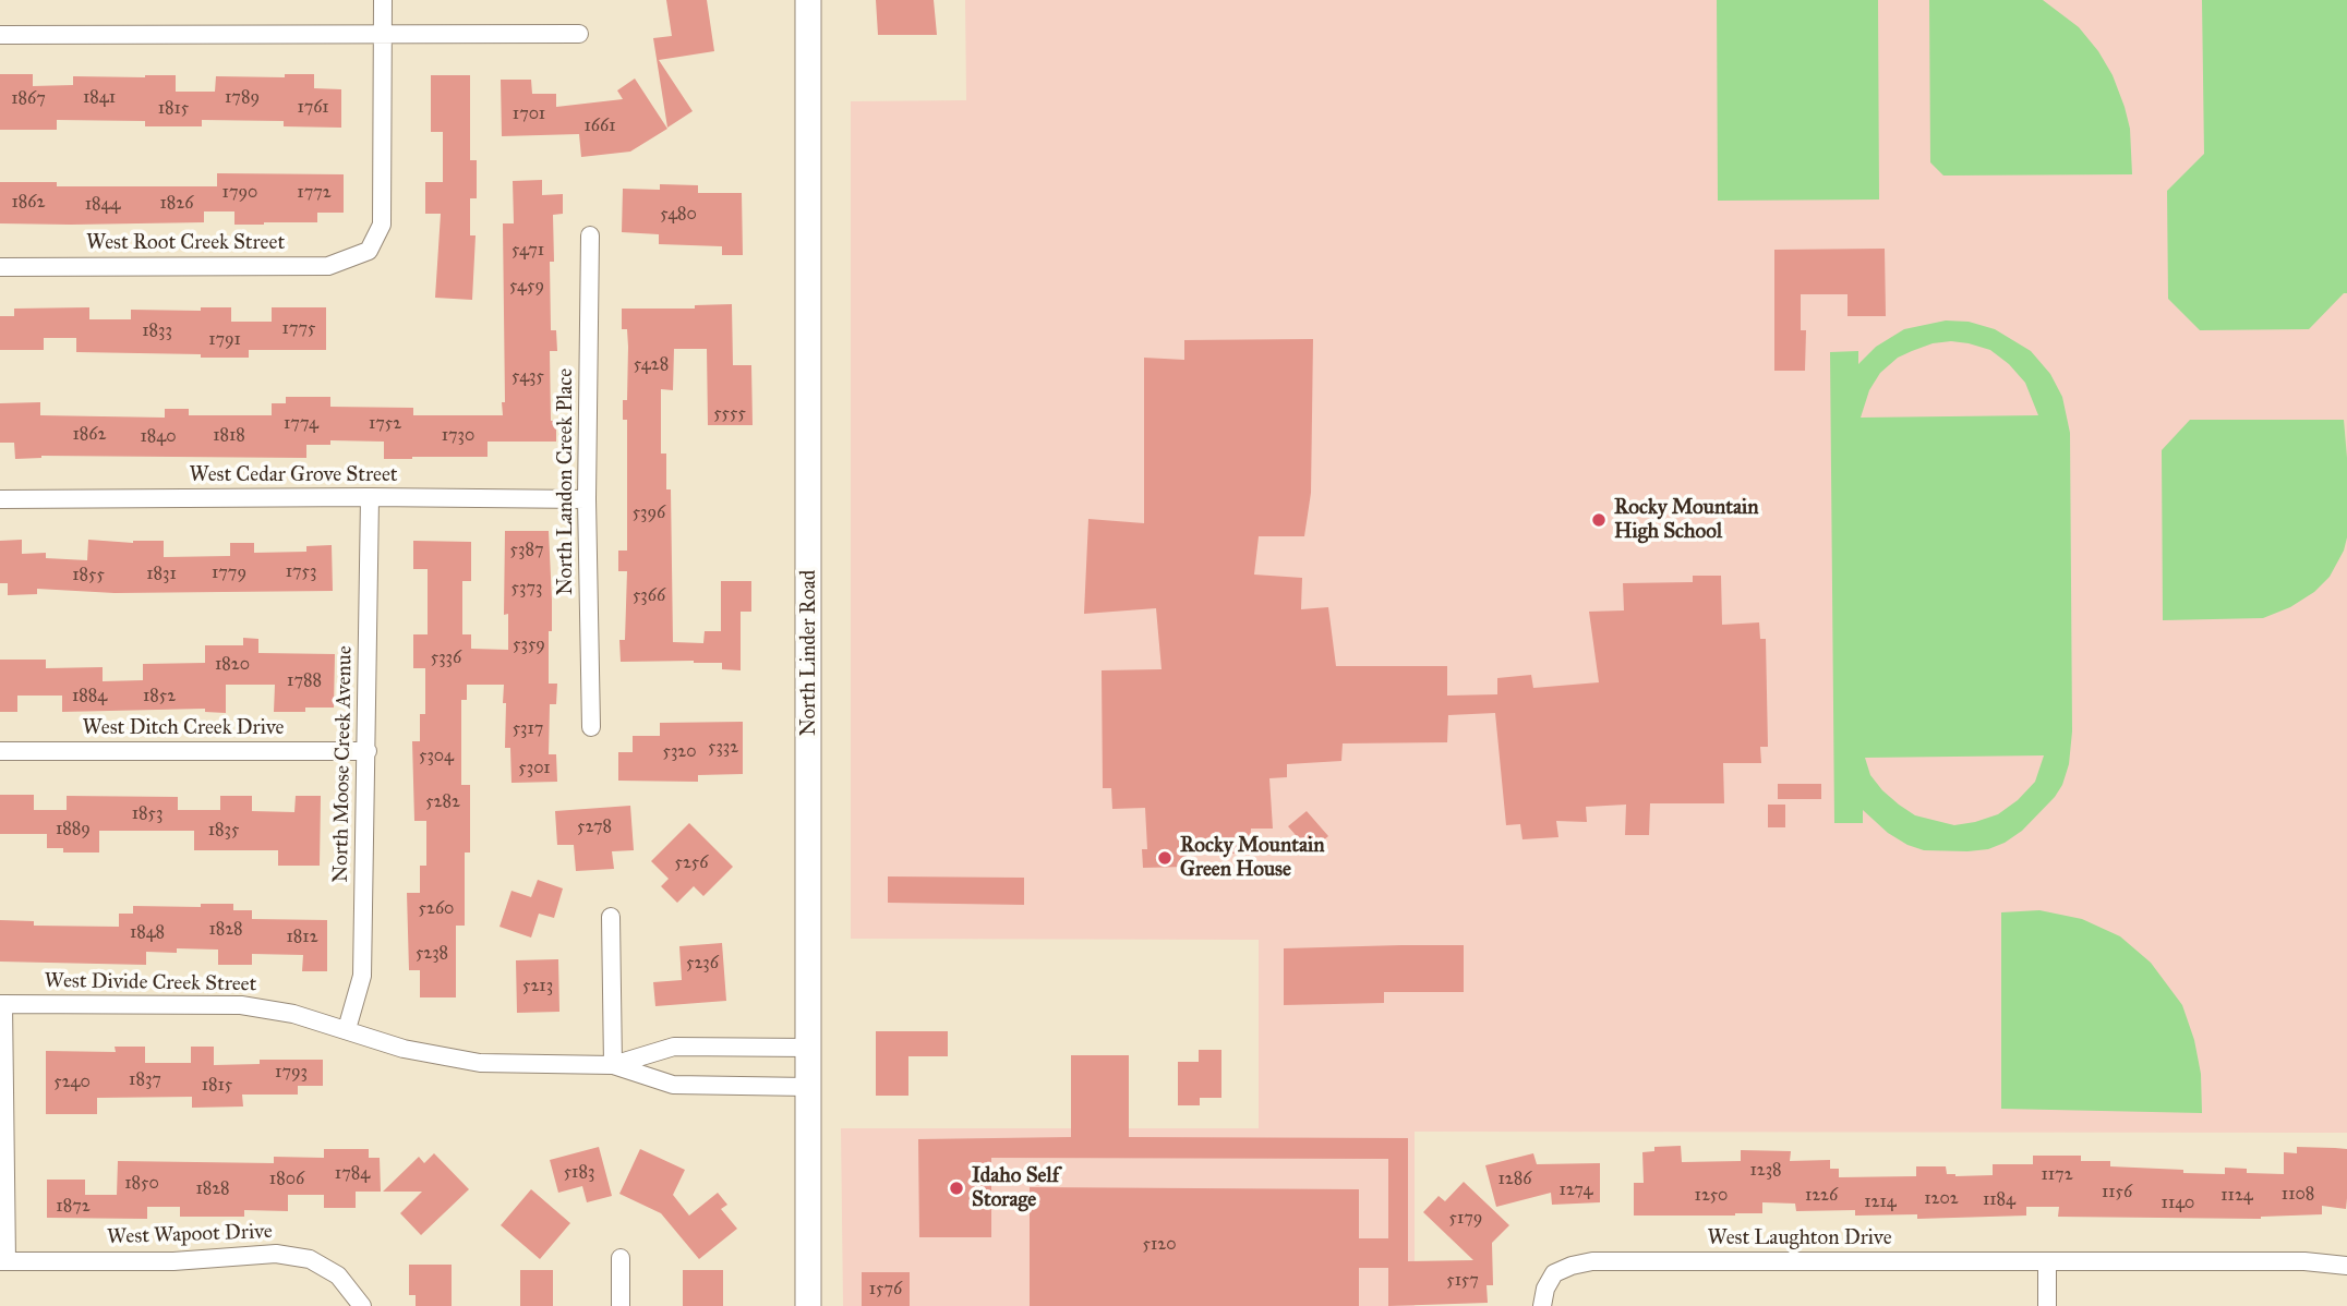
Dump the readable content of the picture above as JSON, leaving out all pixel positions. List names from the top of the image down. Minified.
{"streets":{"main road":["North Linder Road"],"street":["West Root Creek Street","West Cedar Grove Street","North Landon Creek Place","West Ditch Creek Drive","North Moose Creek Avenue","West Divide Creek Street","West Wapoot Drive","West Laughton Drive"]},"crossings":[["West Cedar Grove Street","North Landon Creek Place"],["West Cedar Grove Street","North Moose Creek Avenue"],["North Linder Road","West Divide Creek Street"],["West Ditch Creek Drive","North Moose Creek Avenue"],["North Moose Creek Avenue","West Divide Creek Street"]],"places":["Rocky Mountain High School","Rocky Mountain Green House","Idaho Self Storage"],"house_numbers":["1841","1789","1867","1761","1815","1701","1661","1790","1772","1862","1826","1844","5480","5471","5459","1775","1833","1791","5428","5435","5555","1774","1752","1862","1818","1730","1840","5396","5387","1753","1779","1831","1855","5373","5366","5359","5336","1820","1788","1884","1852","5317","5332","5320","5304","5301","5282","1853","5278","1889","1835","5256","5260","1828","1848","1812","5238","5236","5213","1793","1837","5240","1815","1238","5183","1784","1172","1806","1286","1850","1828","1274","1156","1108","1250","1226","1124","1202","1184","1214","1140","1872","5179","5120","5157","1576"]}
